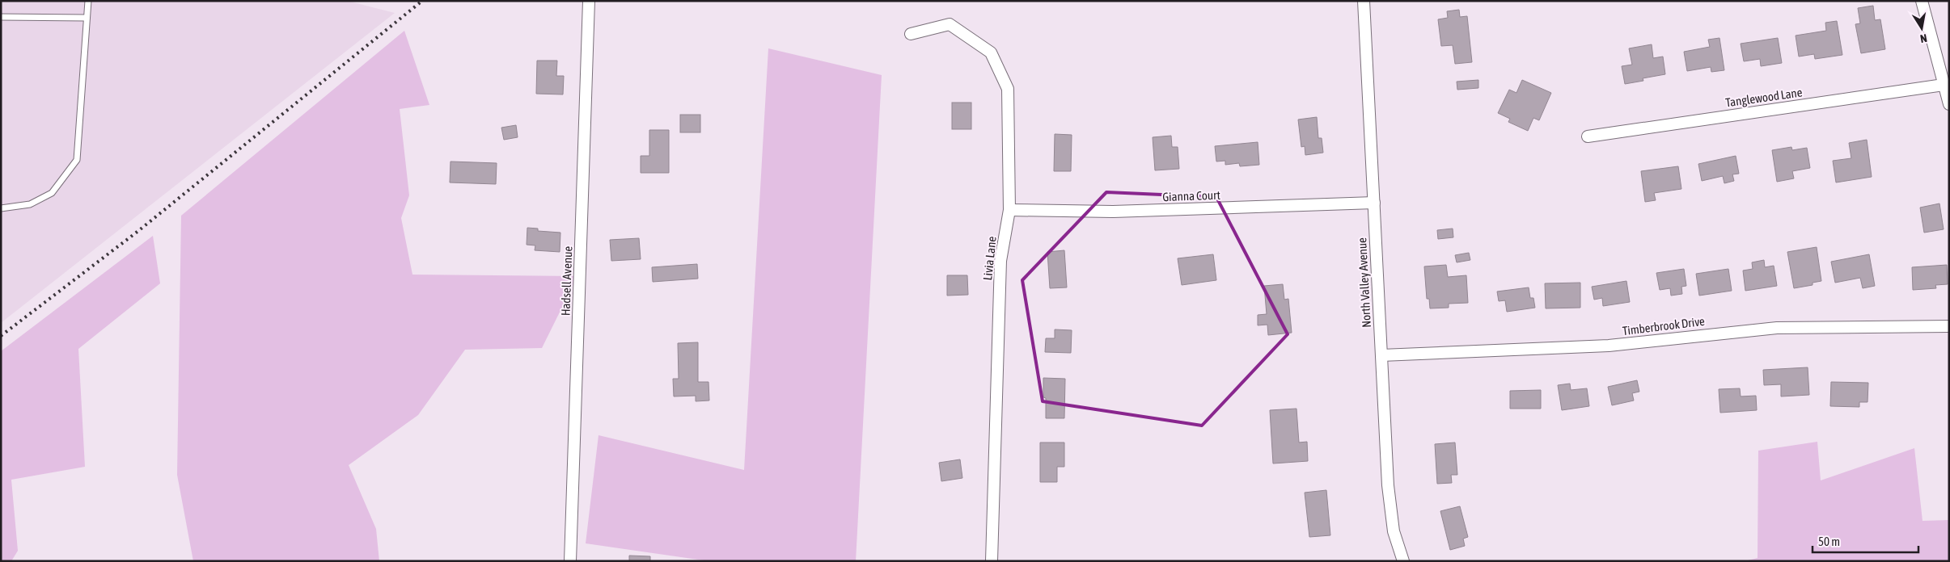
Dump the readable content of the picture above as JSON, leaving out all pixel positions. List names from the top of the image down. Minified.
{"streets":{"street":["Tanglewood Lane","Gianna Court","Livia Lane","Hadsell Avenue","North Valley Avenue","Timberbrook Drive"]},"crossings":[["Gianna Court","Livia Lane"],["Gianna Court","North Valley Avenue"],["North Valley Avenue","Timberbrook Drive"]],"scale_bar":"50 m","north":"bottom"}
